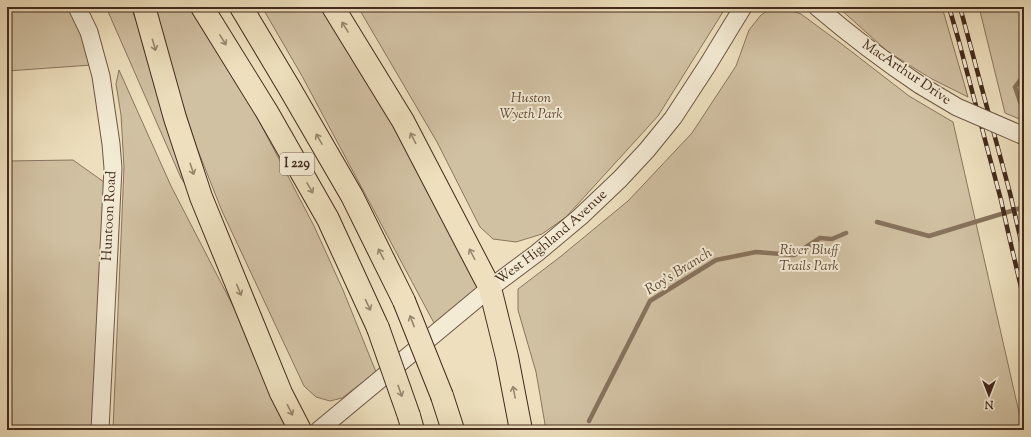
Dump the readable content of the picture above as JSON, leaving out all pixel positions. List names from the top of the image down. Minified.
{"streets":{"highway":["I 229"],"street":["MacArthur Drive","Huntoon Road","West Highland Avenue"]},"water":["Roy's Branch"],"parks":["Huston Wyeth Park","River Bluff Trails Park"],"north":"bottom"}
